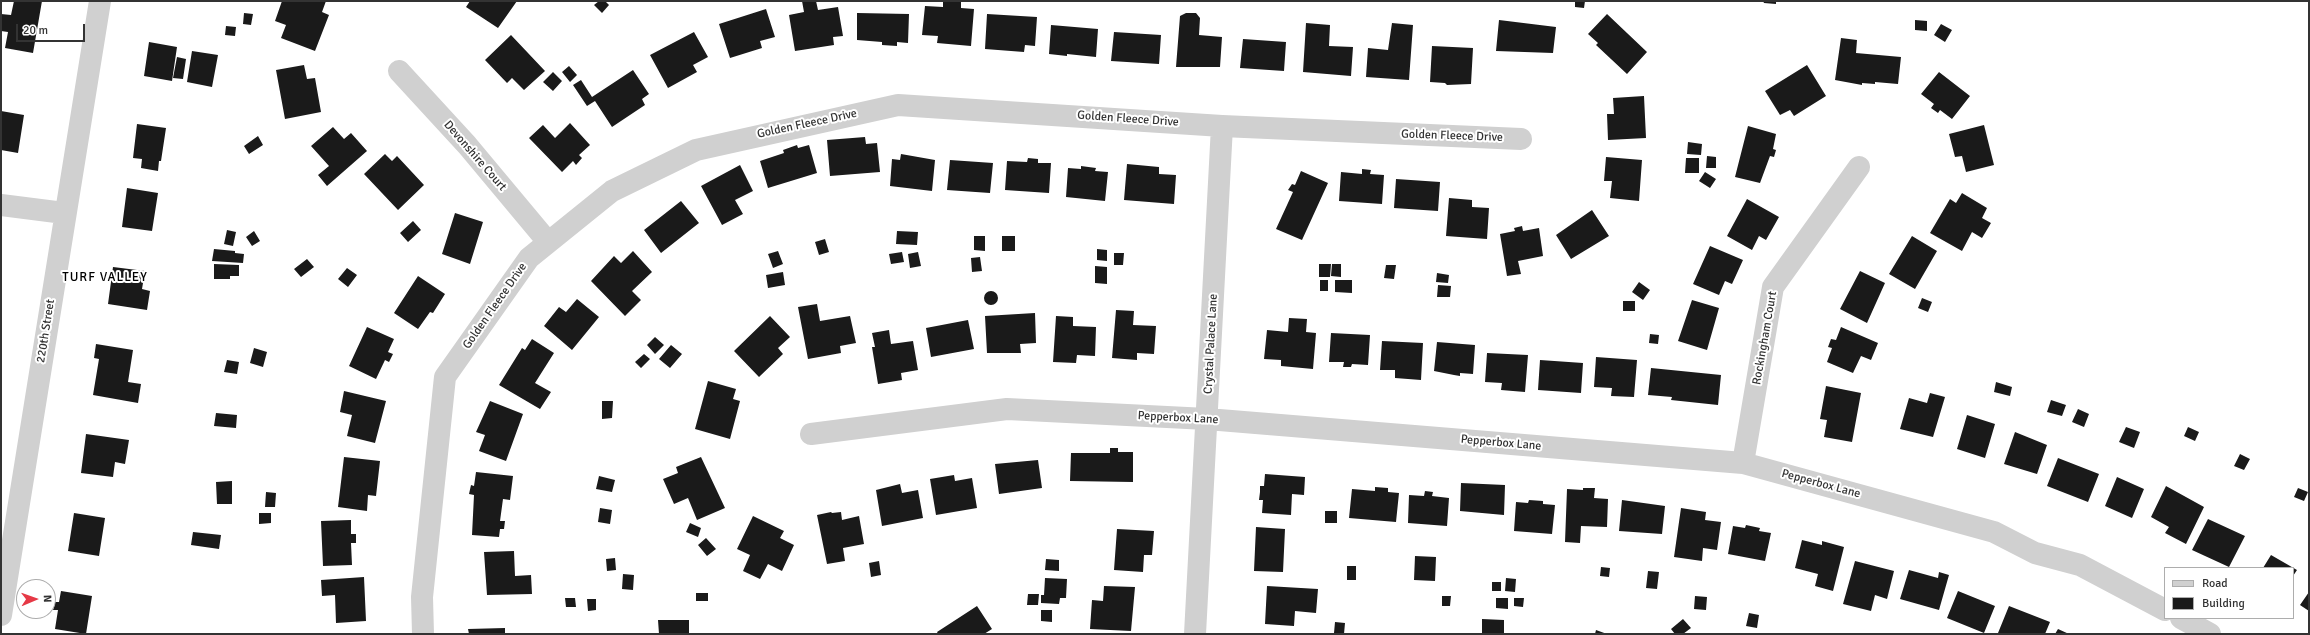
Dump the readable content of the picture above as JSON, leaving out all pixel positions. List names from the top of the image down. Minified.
{"streets":{"street":["Golden Fleece Drive","Devonshire Court","220th Street","Rockingham Court","Crystal Palace Lane","Pepperbox Lane"]},"crossings":[["Golden Fleece Drive","Devonshire Court"],["Golden Fleece Drive","Crystal Palace Lane"],["Rockingham Court","Pepperbox Lane"],["Crystal Palace Lane","Pepperbox Lane"]],"districts":["TURF VALLEY"],"legend":["Road","Building"],"scale_bar":"20 m","north":"right"}
